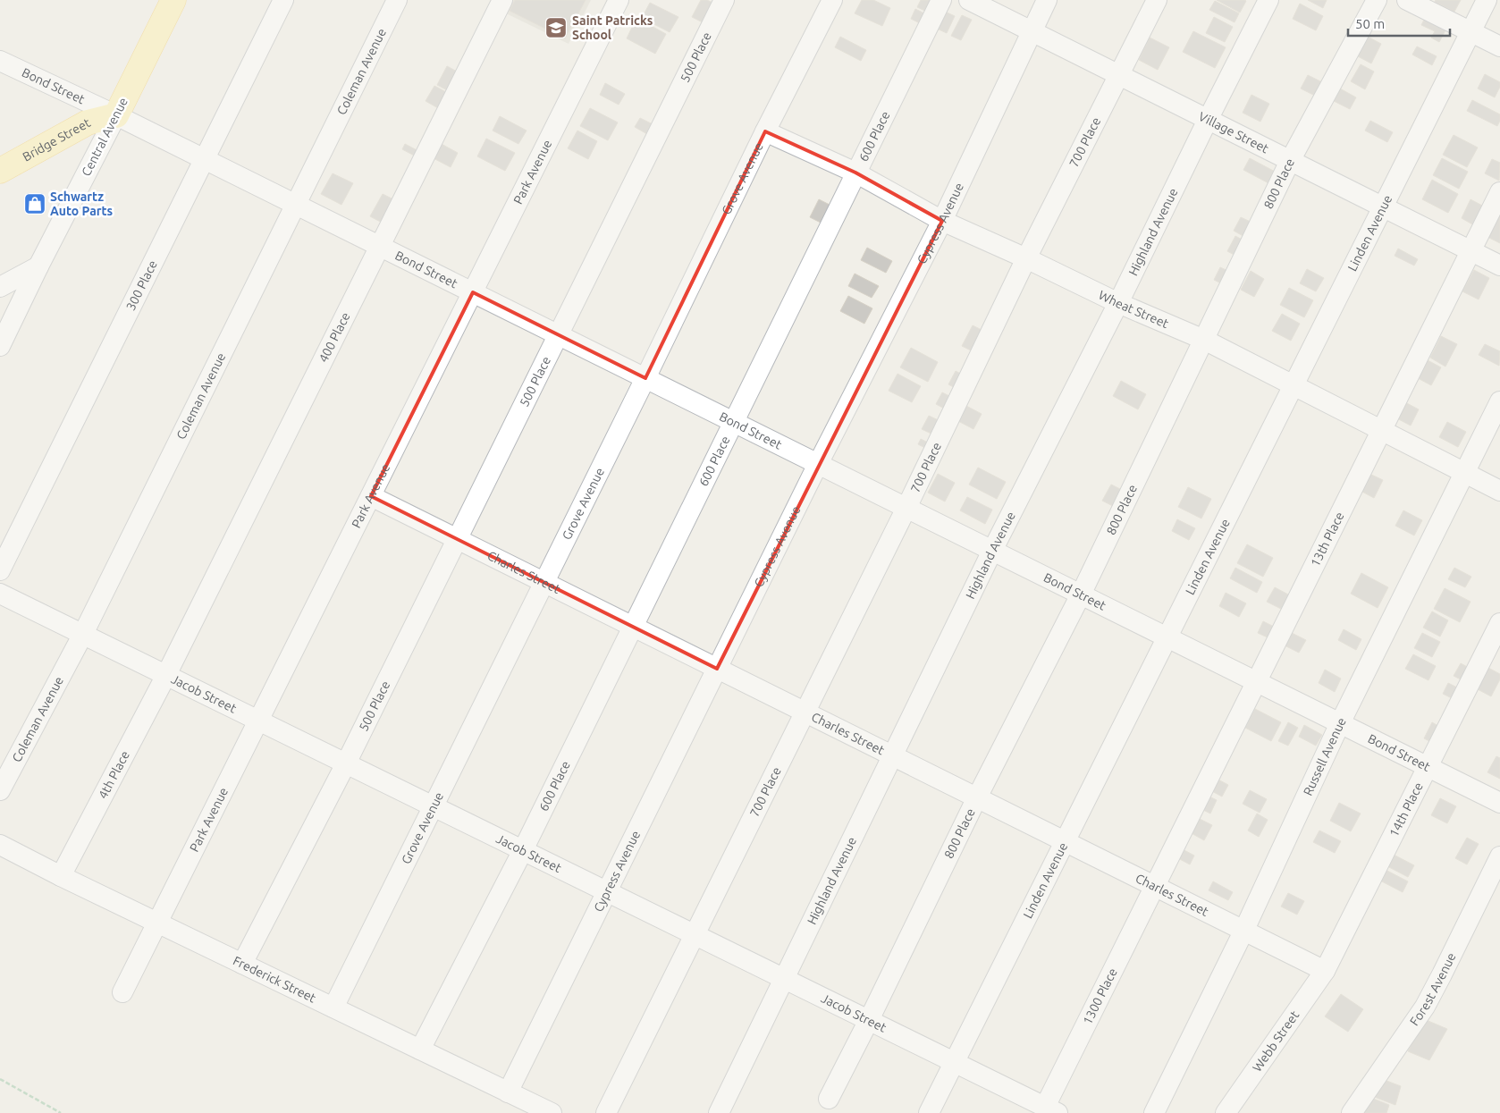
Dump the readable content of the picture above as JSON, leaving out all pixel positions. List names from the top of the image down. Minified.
{"streets":{"main road":["Central Avenue","Bridge Street"],"street":["500 Place","Coleman Avenue","Bond Street","Village Street","600 Place","700 Place","Park Avenue","Grove Avenue","800 Place","Cypress Avenue","Highland Avenue","Linden Avenue","300 Place","Wheat Street","400 Place","13th Place","Charles Street","Jacob Street","Russell Avenue","4th Place","14th Place","Frederick Street","Forest Avenue","1300 Place","Webb Street"]},"crossings":[["500 Place","Bond Street"],["500 Place","Charles Street"],["500 Place","Jacob Street"],["500 Place","Frederick Street"],["Coleman Avenue","Bond Street"],["Coleman Avenue","Jacob Street"],["Bond Street","600 Place"],["Bond Street","Central Avenue"],["Bond Street","Bridge Street"],["Bond Street","700 Place"],["Bond Street","Park Avenue"],["Bond Street","Grove Avenue"],["Bond Street","800 Place"],["Bond Street","Cypress Avenue"],["Bond Street","Highland Avenue"],["Bond Street","Linden Avenue"],["Bond Street","300 Place"],["Bond Street","400 Place"],["Bond Street","13th Place"],["Bond Street","Russell Avenue"],["Bond Street","14th Place"],["Village Street","700 Place"],["Village Street","800 Place"],["Village Street","Cypress Avenue"],["Village Street","Highland Avenue"],["Village Street","Linden Avenue"],["Village Street","13th Place"],["600 Place","Wheat Street"],["600 Place","Charles Street"],["600 Place","Jacob Street"],["600 Place","Frederick Street"],["Central Avenue","Bridge Street"],["700 Place","Wheat Street"],["700 Place","Charles Street"],["700 Place","Jacob Street"],["Park Avenue","Charles Street"],["Park Avenue","Jacob Street"],["Park Avenue","Frederick Street"],["Grove Avenue","Wheat Street"],["Grove Avenue","Charles Street"],["Grove Avenue","Jacob Street"],["Grove Avenue","Frederick Street"],["800 Place","Wheat Street"],["800 Place","Charles Street"],["800 Place","Jacob Street"],["Cypress Avenue","Wheat Street"],["Cypress Avenue","Charles Street"],["Cypress Avenue","Jacob Street"],["Cypress Avenue","Frederick Street"],["Highland Avenue","Wheat Street"],["Highland Avenue","Charles Street"],["Highland Avenue","Jacob Street"],["Linden Avenue","Wheat Street"],["Linden Avenue","Charles Street"],["Linden Avenue","Jacob Street"],["Wheat Street","13th Place"],["Wheat Street","Russell Avenue"],["400 Place","Jacob Street"],["400 Place","4th Place"],["13th Place","Charles Street"],["13th Place","1300 Place"],["Charles Street","Russell Avenue"],["Charles Street","14th Place"],["Charles Street","1300 Place"],["Charles Street","Webb Street"],["Jacob Street","4th Place"],["Jacob Street","1300 Place"],["4th Place","Frederick Street"],["14th Place","Webb Street"]],"places":{"school or university":["Saint Patricks School"],"shop":["Schwartz Auto Parts"]},"scale_bar":"50 m"}
